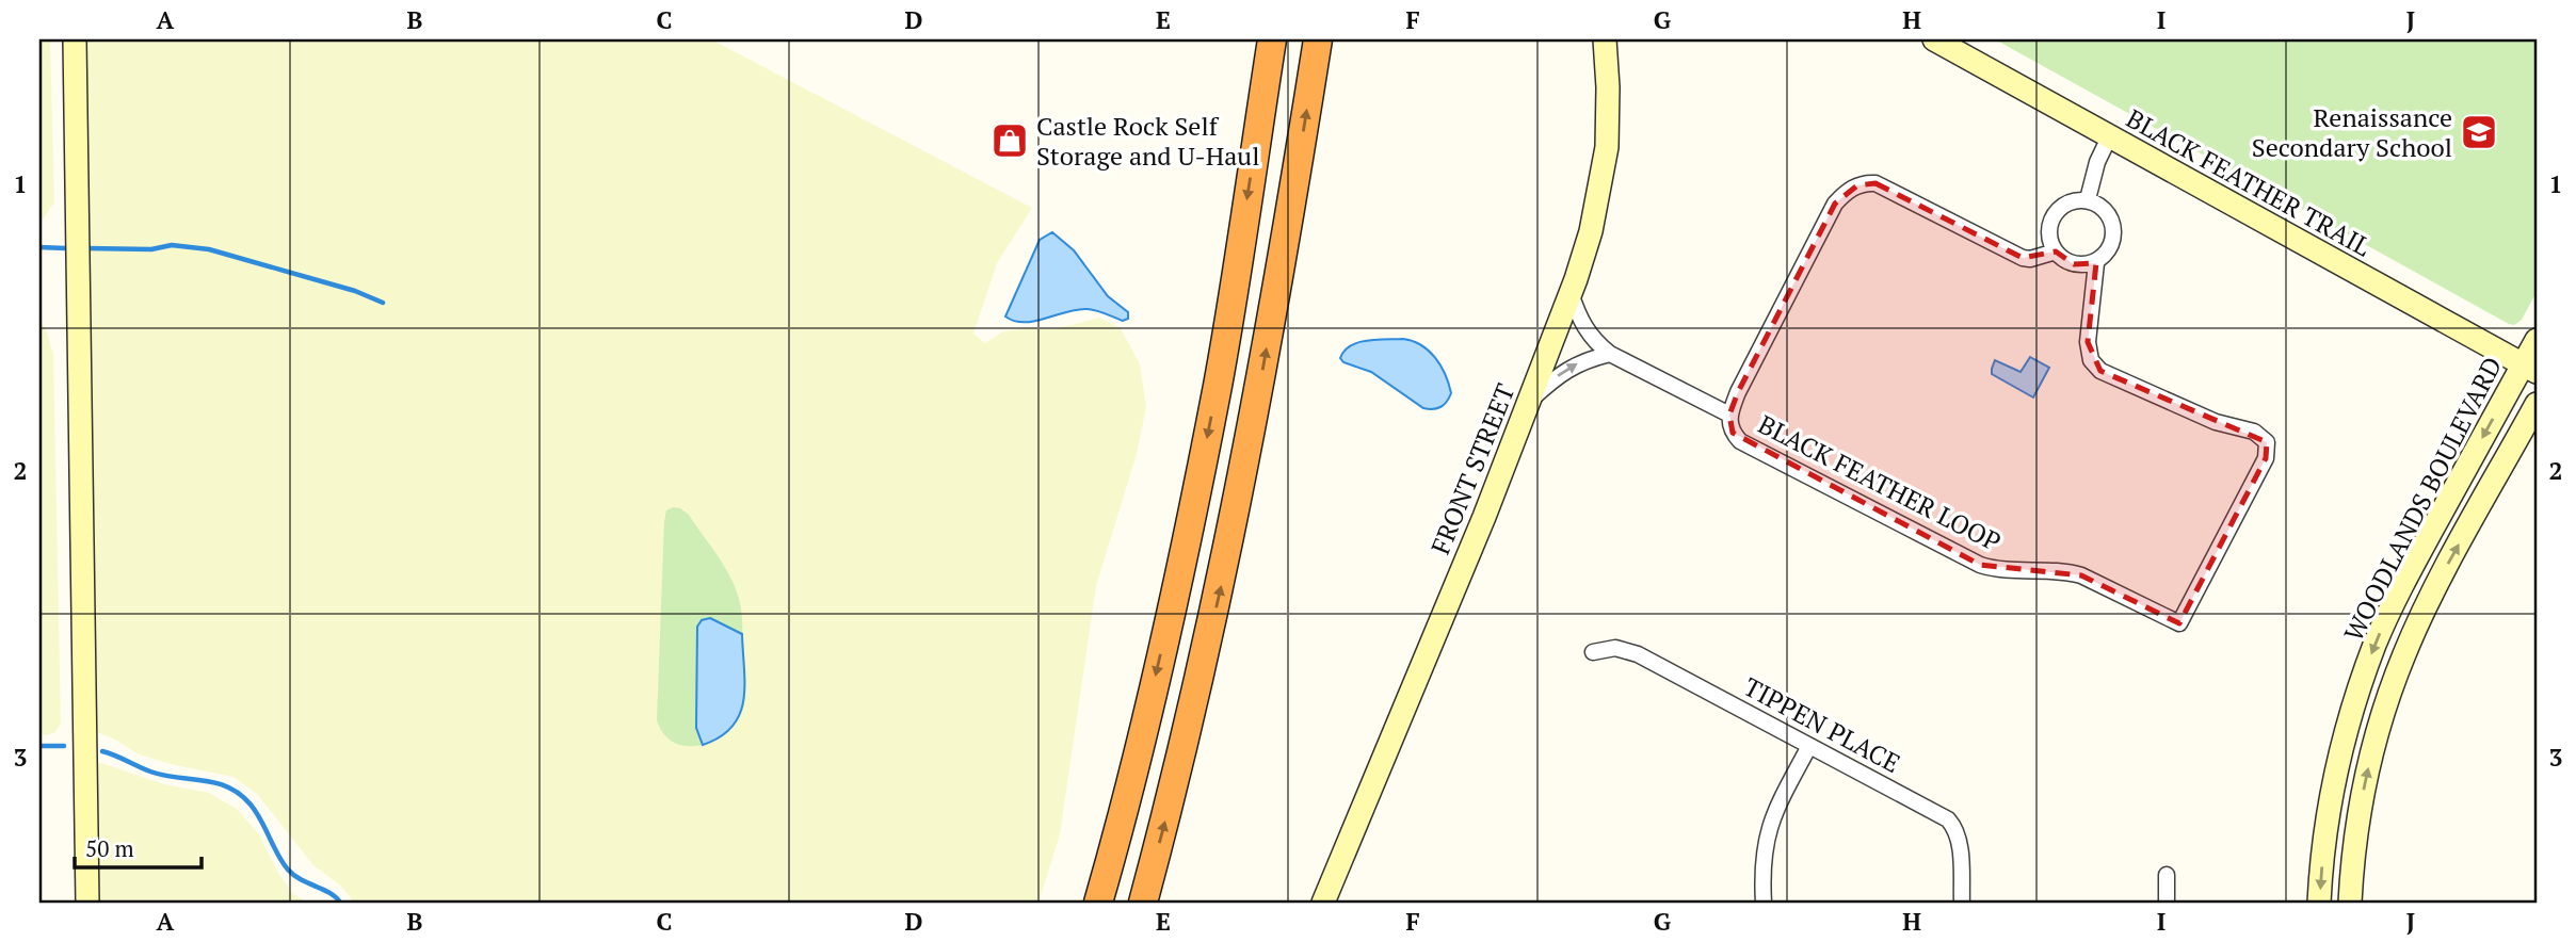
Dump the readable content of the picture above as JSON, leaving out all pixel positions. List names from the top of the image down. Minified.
{"streets":{"street":["BLACK FEATHER TRAIL","FRONT STREET","BLACK FEATHER LOOP","WOODLANDS BOULEVARD","TIPPEN PLACE"]},"crossings":[["BLACK FEATHER TRAIL","WOODLANDS BOULEVARD"]],"places":{"school or university":["Renaissance Secondary School"],"shop":["Castle Rock Self Storage and U-Haul"]},"scale_bar":"50 m","grid":{"columns":["A","B","C","D","E","F","G","H","I","J"],"rows":["1","2","3"]}}
